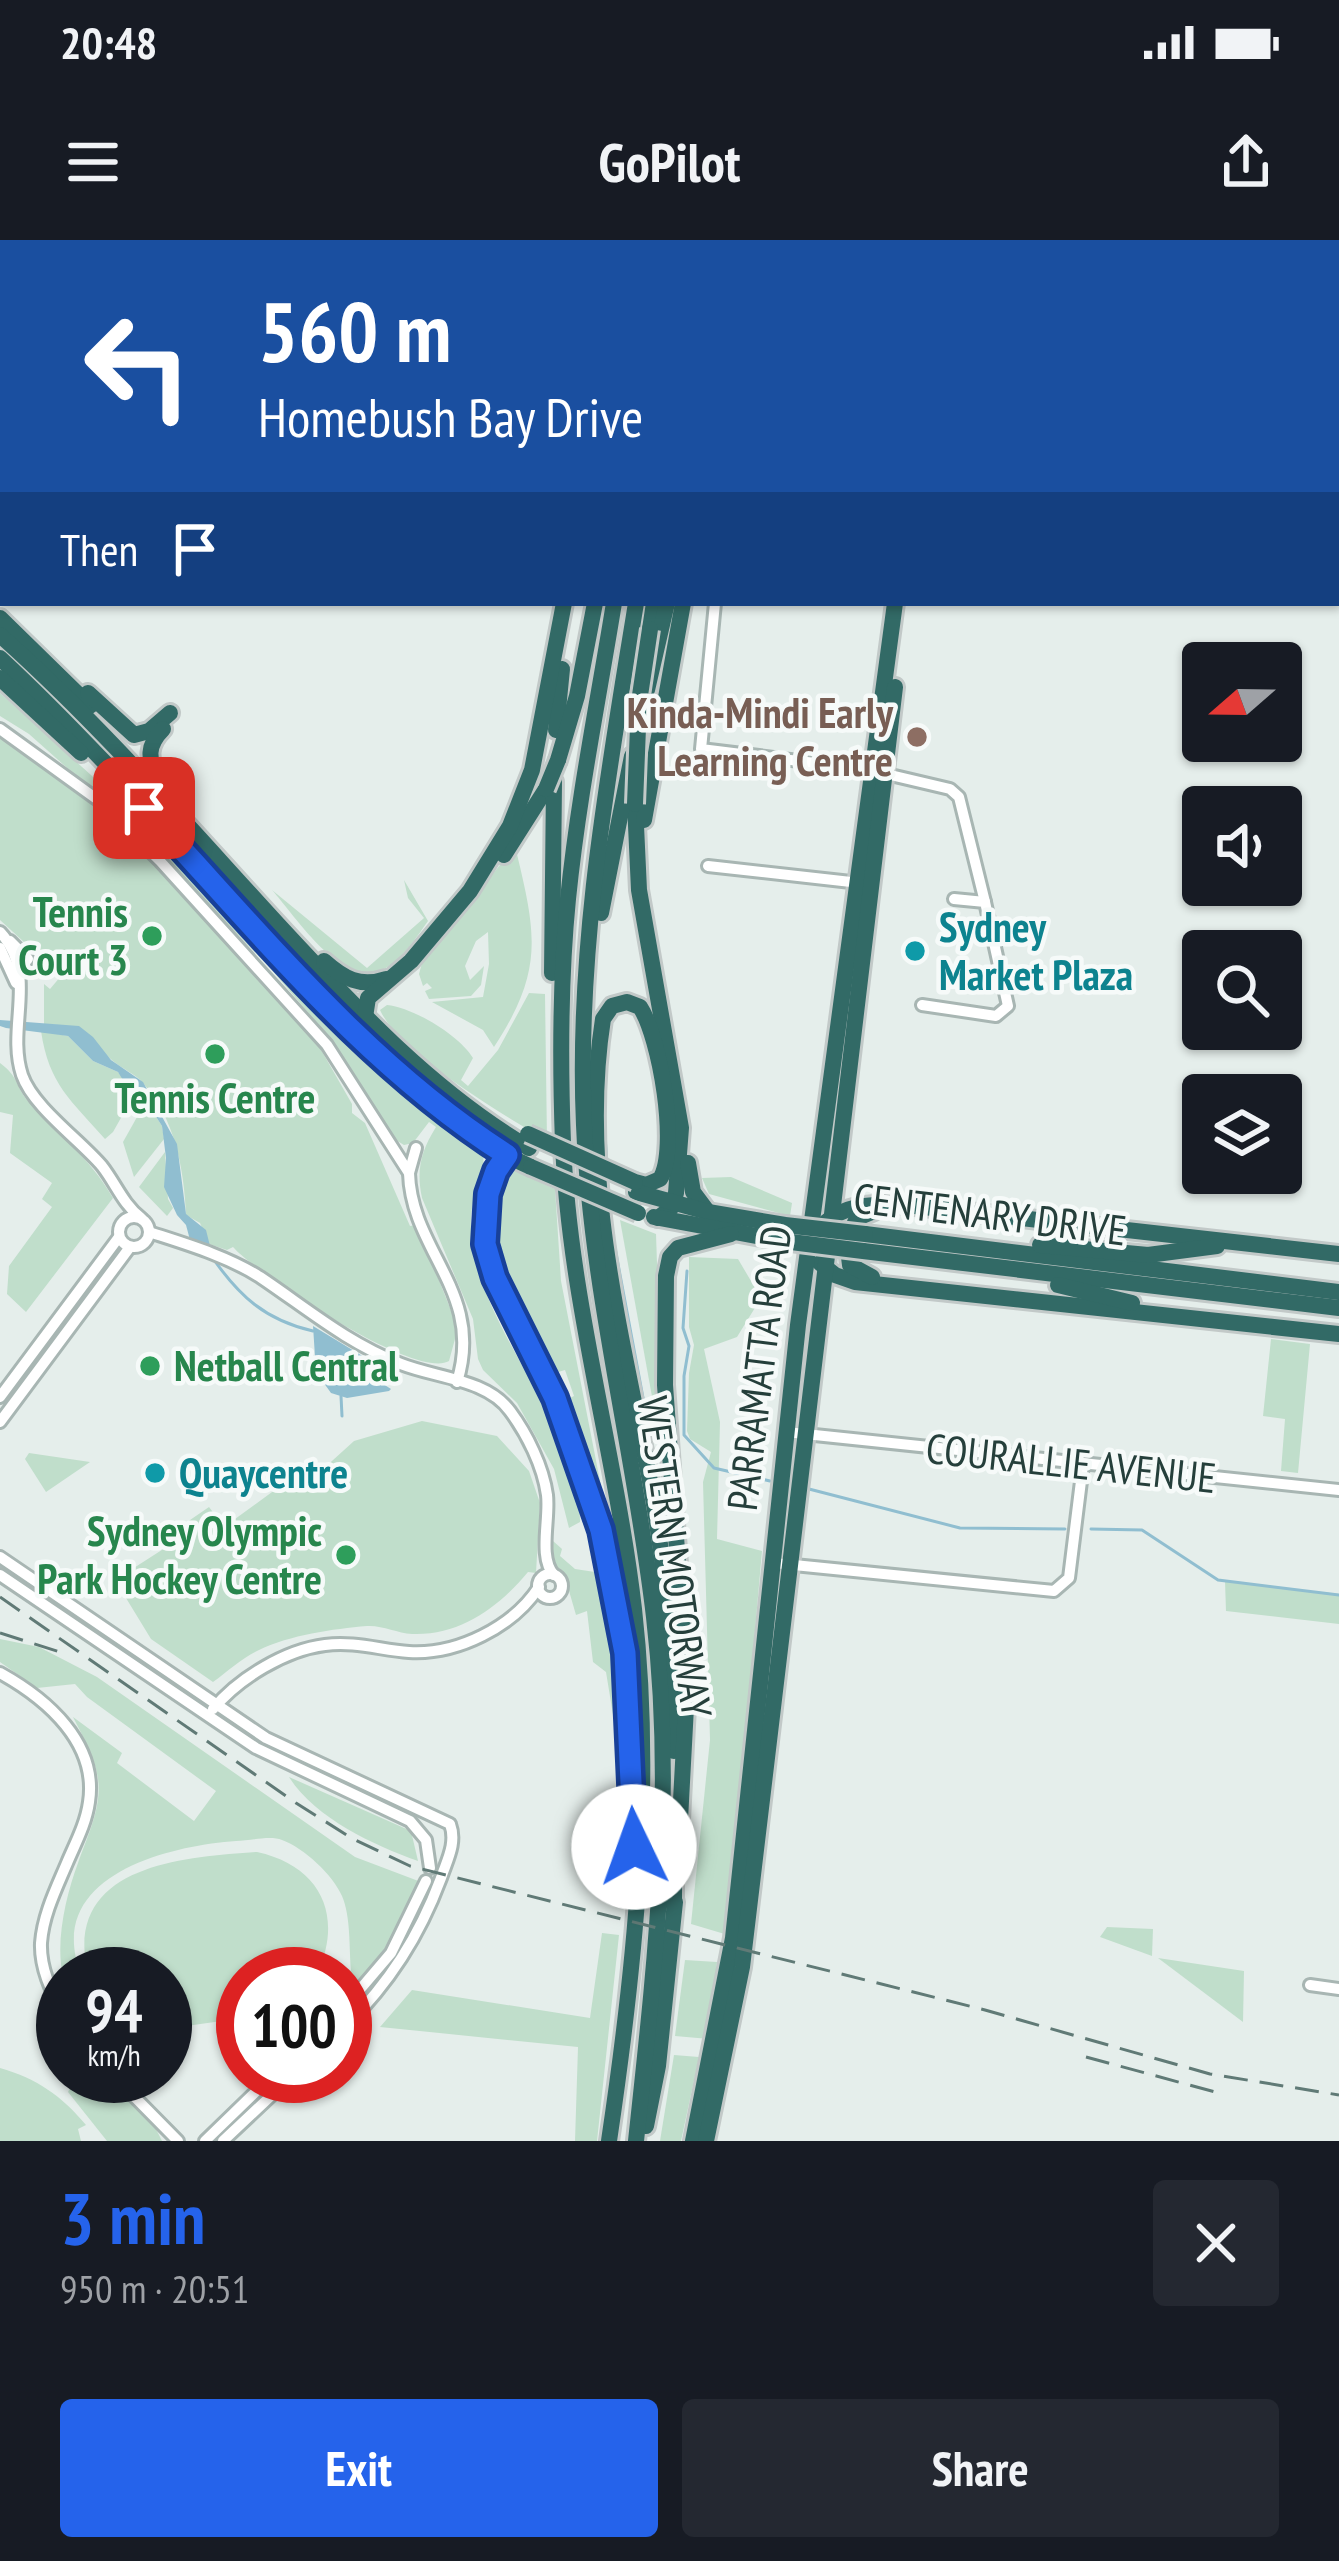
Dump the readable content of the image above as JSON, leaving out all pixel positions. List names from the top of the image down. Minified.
{"streets":{"highway":["CENTENARY DRIVE","PARRAMATTA ROAD","WESTERN MOTORWAY"],"street":["COURALLIE AVENUE"]},"crossings":[["PARRAMATTA ROAD","COURALLIE AVENUE"]],"places":["Kinda-Mindi Early Learning Centre","Tennis Court 3","Sydney Market Plaza","Tennis Centre","Netball Central","Quaycentre","Sydney Olympic Park Hockey Centre"],"north":"left","page":{"status":"20:48","header":"GoPilot","turn":["560 m","Homebush Bay Drive"],"then":"Then","speed":"94 km/h","limit":"100","heading":["3 min","950 m · 20:51"],"buttons":["Exit","Share"]}}
